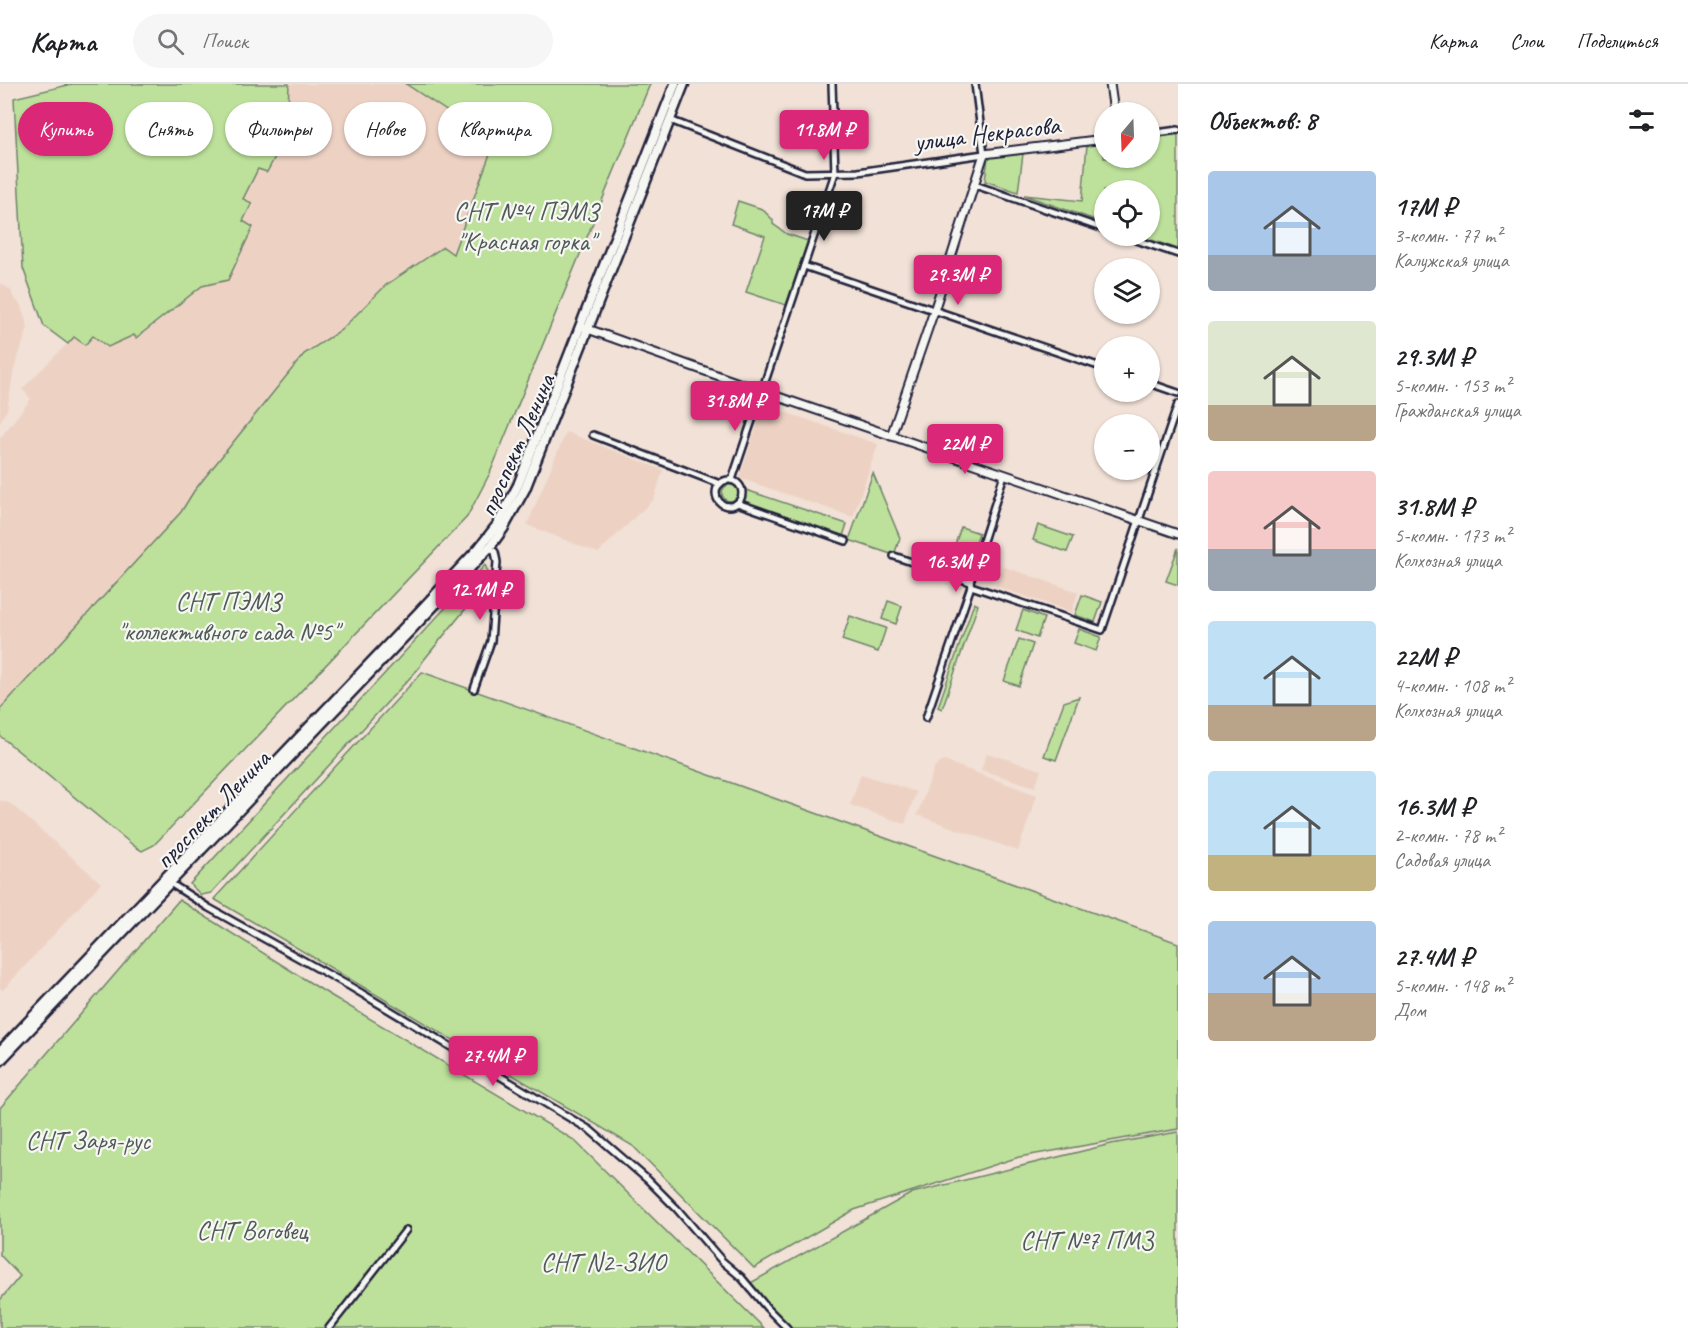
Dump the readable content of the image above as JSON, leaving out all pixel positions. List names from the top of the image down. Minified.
{"streets":{"main road":["проспект Ленина"],"street":["улица Некрасова"]},"crossings":[["улица Некрасова","проспект Ленина"]],"parks":["СНТ №4 ПЭМЗ \"Красная горка\"","СНТ ПЭМЗ \"коллективного сада №5\"","СНТ Заря-рус","СНТ Воговец","СНТ №7 ПМЗ","СНТ N2-ЗИО"],"north":"bottom","page":{"header":"Карта","search":"Поиск","nav":["Карта","Слои","Поделиться"],"heading":"Объектов: 8","map_buttons":["+","−"],"chip":["Купить","Снять","Фильтры","Новое","Квартира"],"price":["11.8M ₽","17M ₽","29.3M ₽","31.8M ₽","22M ₽","16.3M ₽","12.1M ₽","27.4M ₽"],"list":[{"name":"17M ₽","note":"3-комн. · 77 m² · Калужская улица"},{"name":"29.3M ₽","note":"5-комн. · 153 m² · Гражданская улица"},{"name":"31.8M ₽","note":"5-комн. · 173 m² · Колхозная улица"},{"name":"22M ₽","note":"4-комн. · 108 m² · Колхозная улица"},{"name":"16.3M ₽","note":"2-комн. · 78 m² · Садовая улица"},{"name":"27.4M ₽","note":"5-комн. · 148 m² · Дом"}]}}
